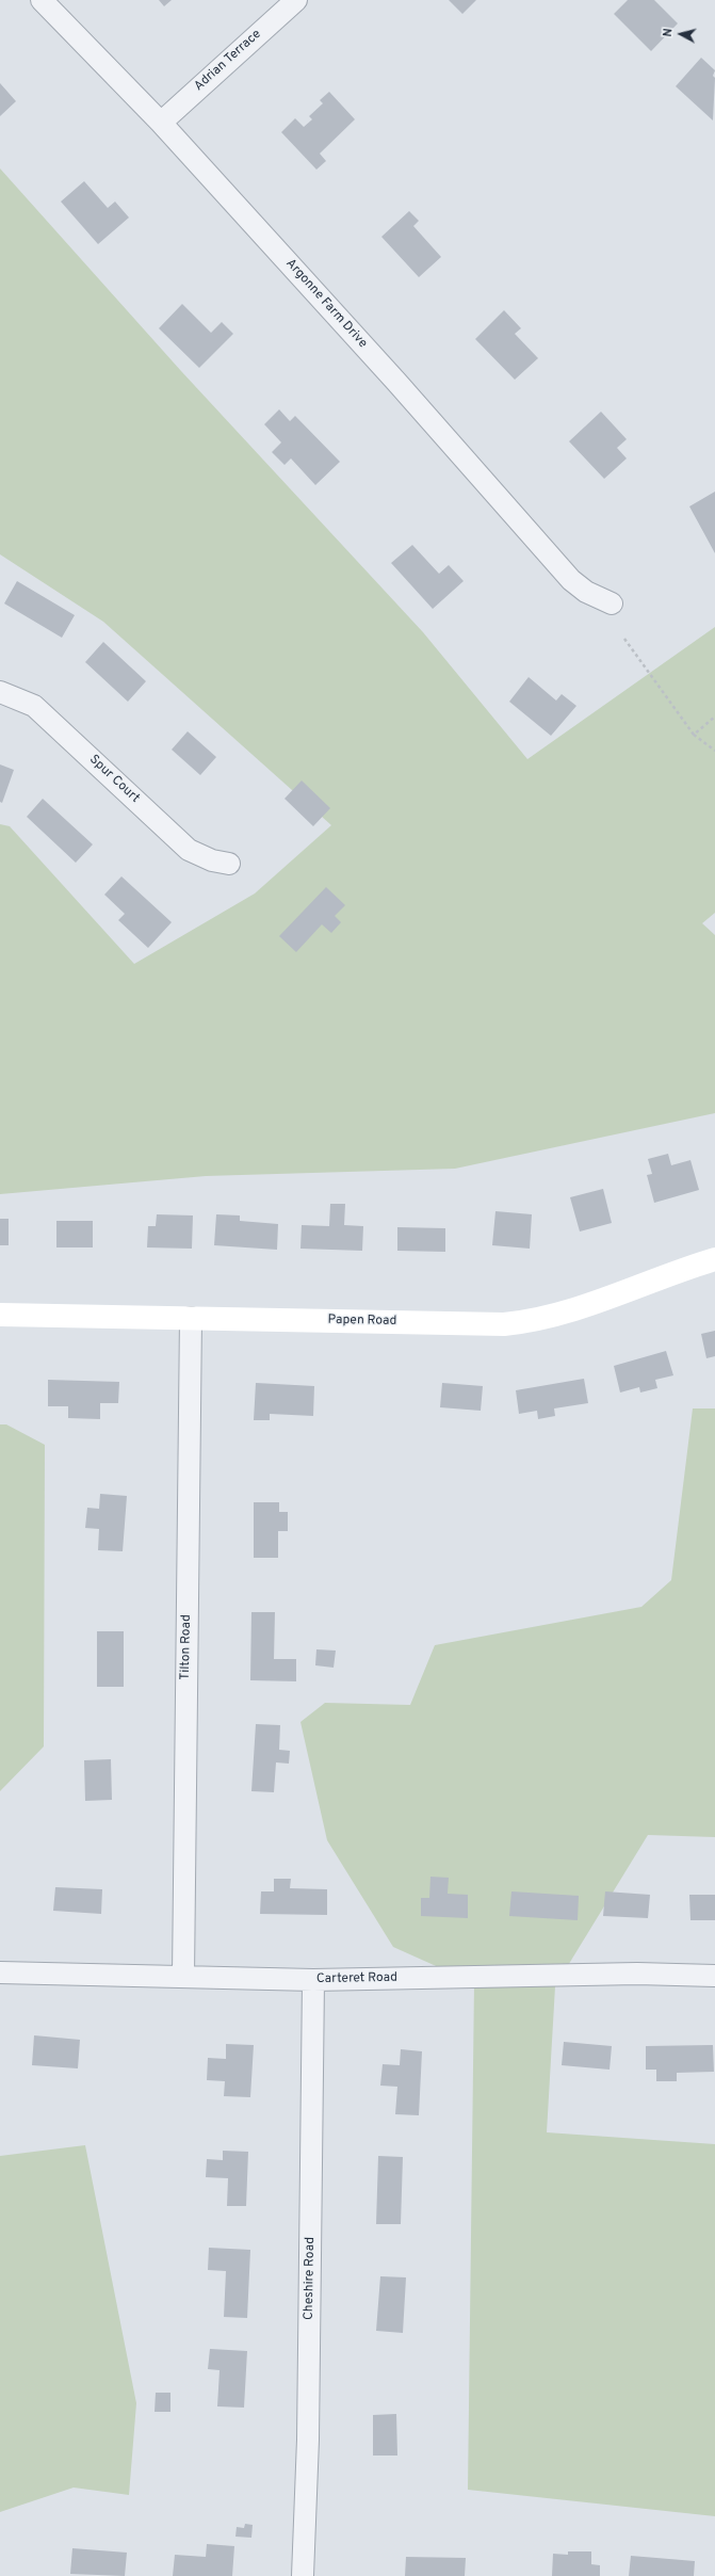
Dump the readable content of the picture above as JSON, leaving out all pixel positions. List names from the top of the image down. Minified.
{"streets":{"street":["Adrian Terrace","Argonne Farm Drive","Spur Court","Papen Road","Tilton Road","Carteret Road","Cheshire Road"]},"crossings":[["Adrian Terrace","Argonne Farm Drive"],["Papen Road","Tilton Road"],["Tilton Road","Carteret Road"],["Carteret Road","Cheshire Road"]],"north":"left"}
